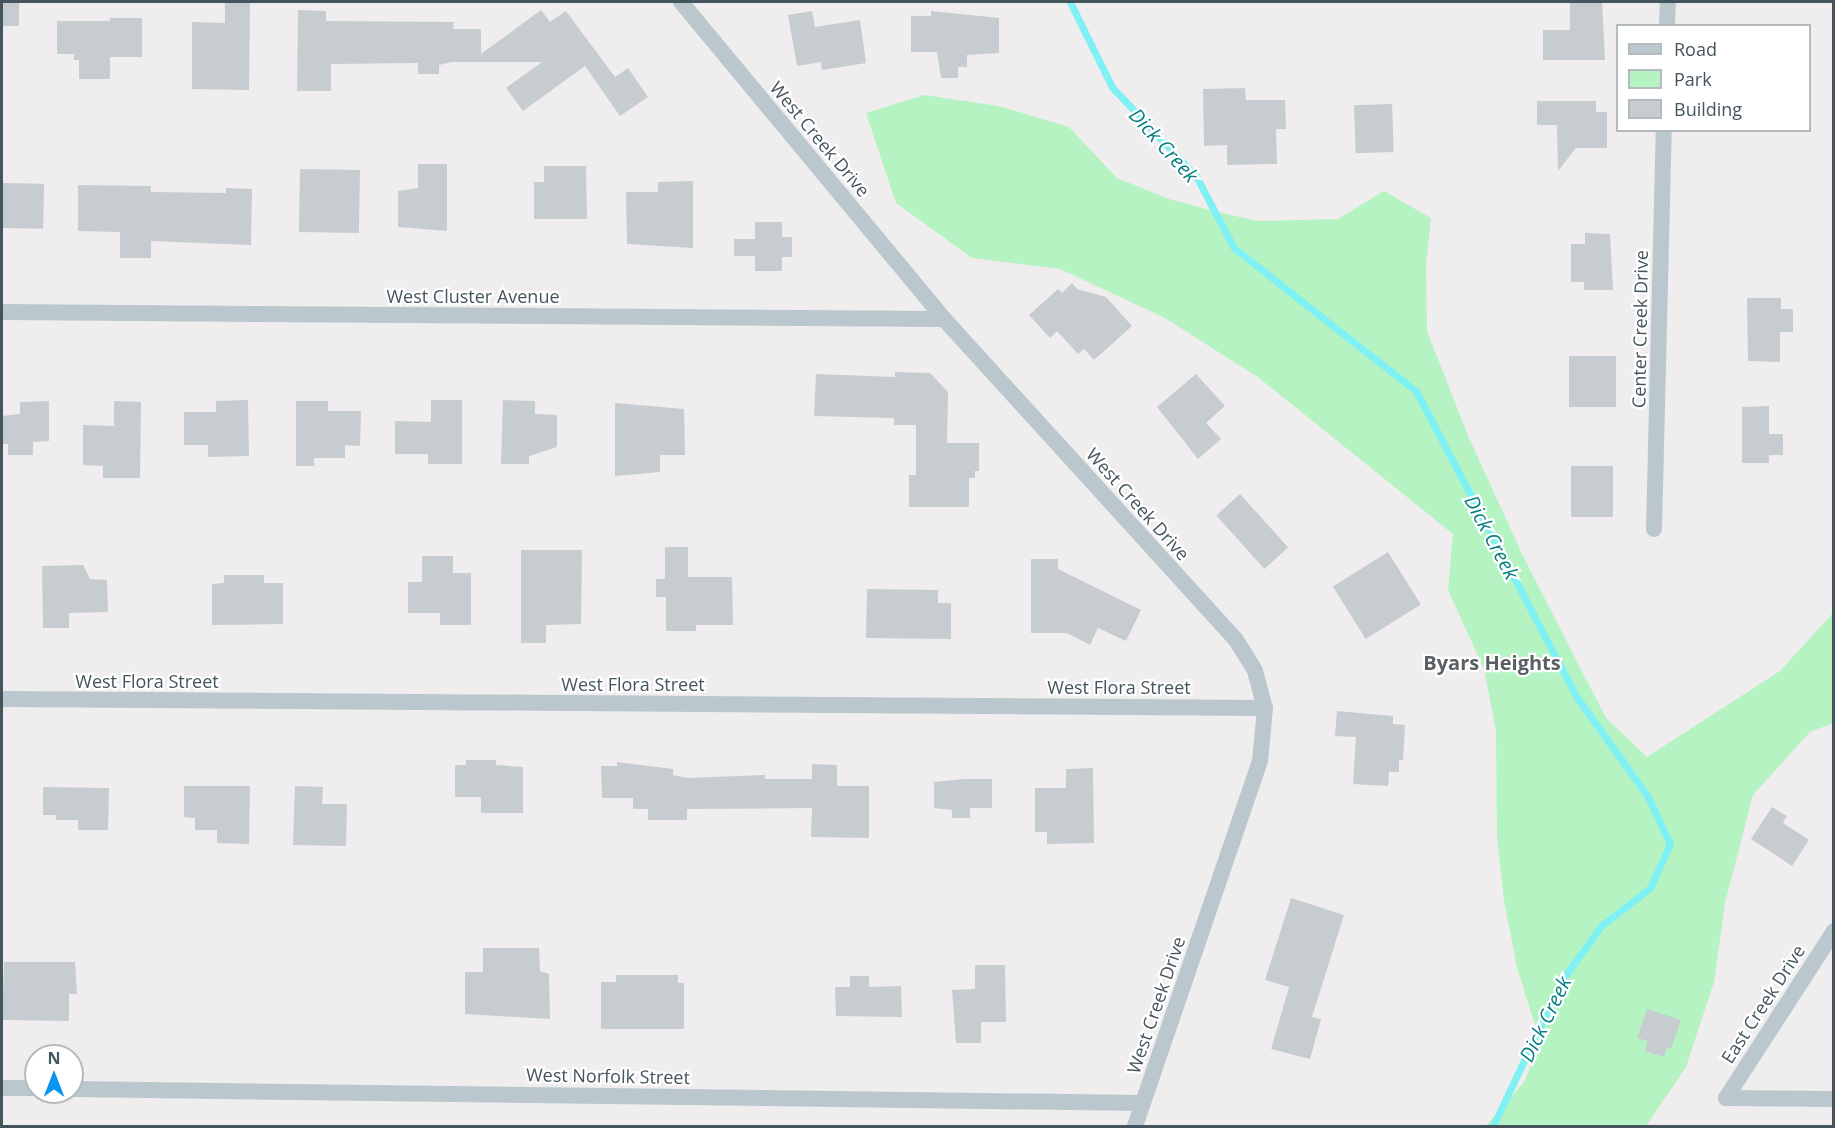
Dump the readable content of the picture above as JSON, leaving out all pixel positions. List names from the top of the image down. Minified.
{"streets":{"street":["West Creek Drive","West Cluster Avenue","Center Creek Drive","West Flora Street","East Creek Drive","West Norfolk Street"]},"crossings":[["West Creek Drive","West Cluster Avenue"],["West Creek Drive","West Flora Street"],["West Creek Drive","West Norfolk Street"]],"districts":["Byars Heights"],"water":["Dick Creek"],"legend":["Road","Park","Building"],"north":"top"}
